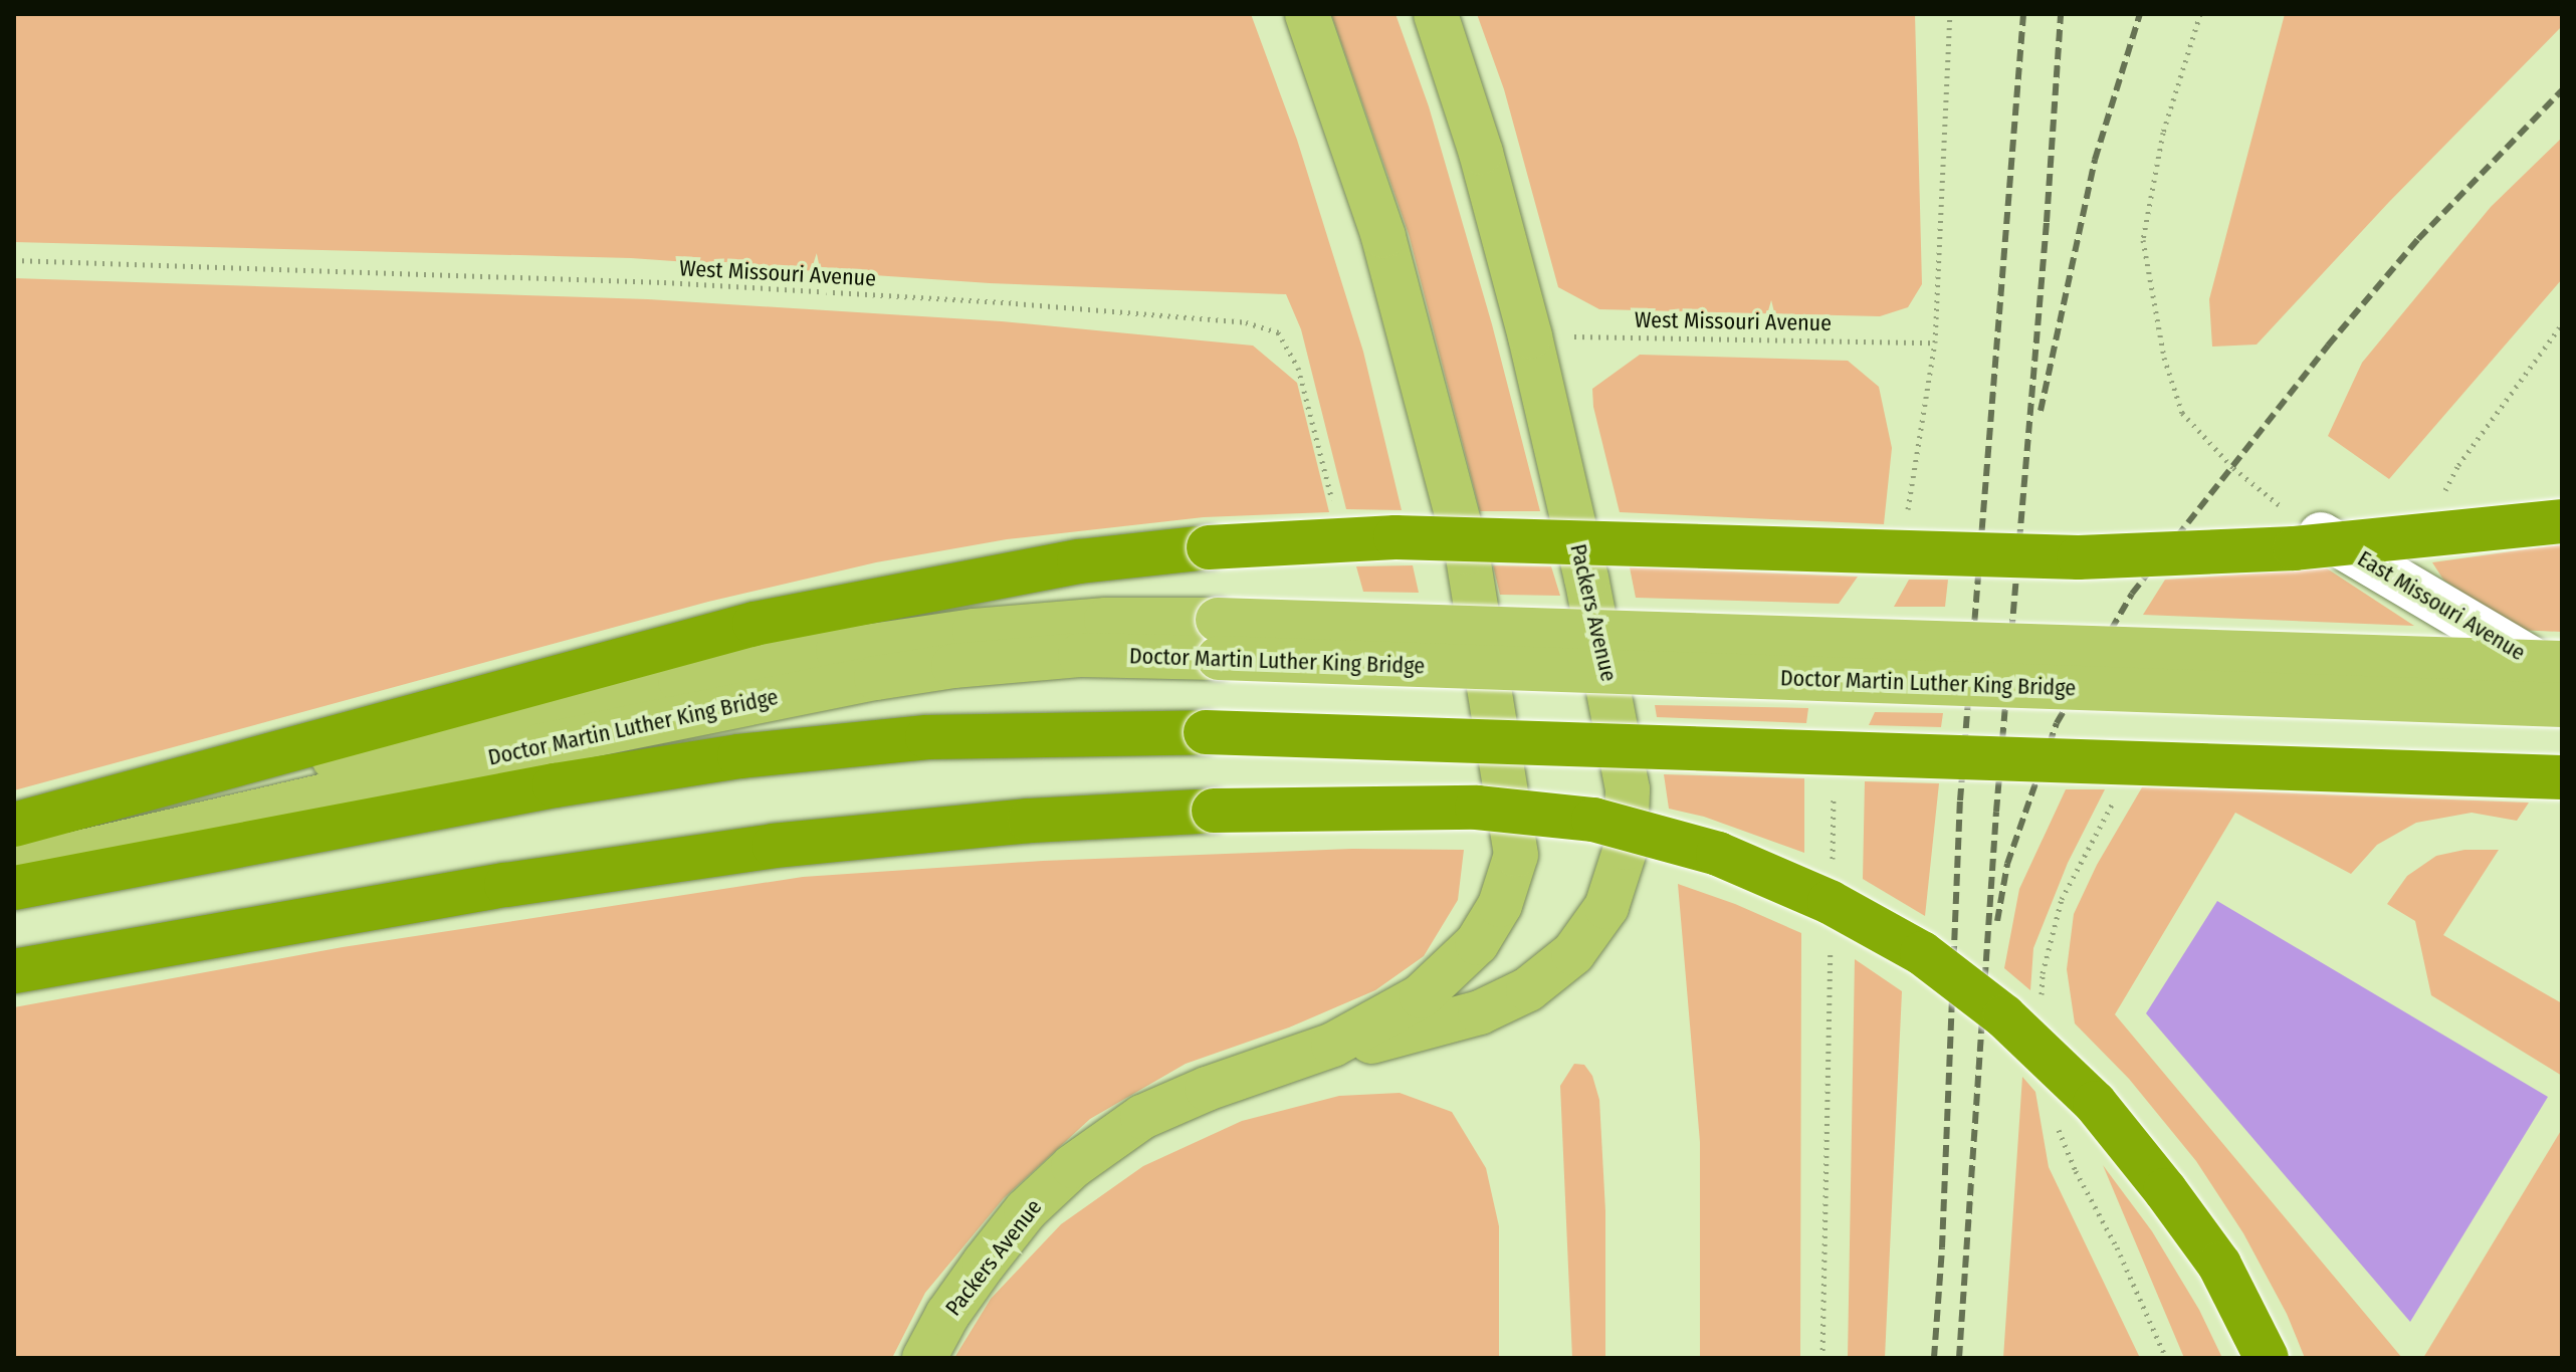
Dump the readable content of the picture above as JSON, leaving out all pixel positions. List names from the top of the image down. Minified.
{"streets":{"main road":["Packers Avenue","Doctor Martin Luther King Bridge"],"street":["East Missouri Avenue"],"path":["West Missouri Avenue"]},"crossings":[["West Missouri Avenue","Packers Avenue"]]}
